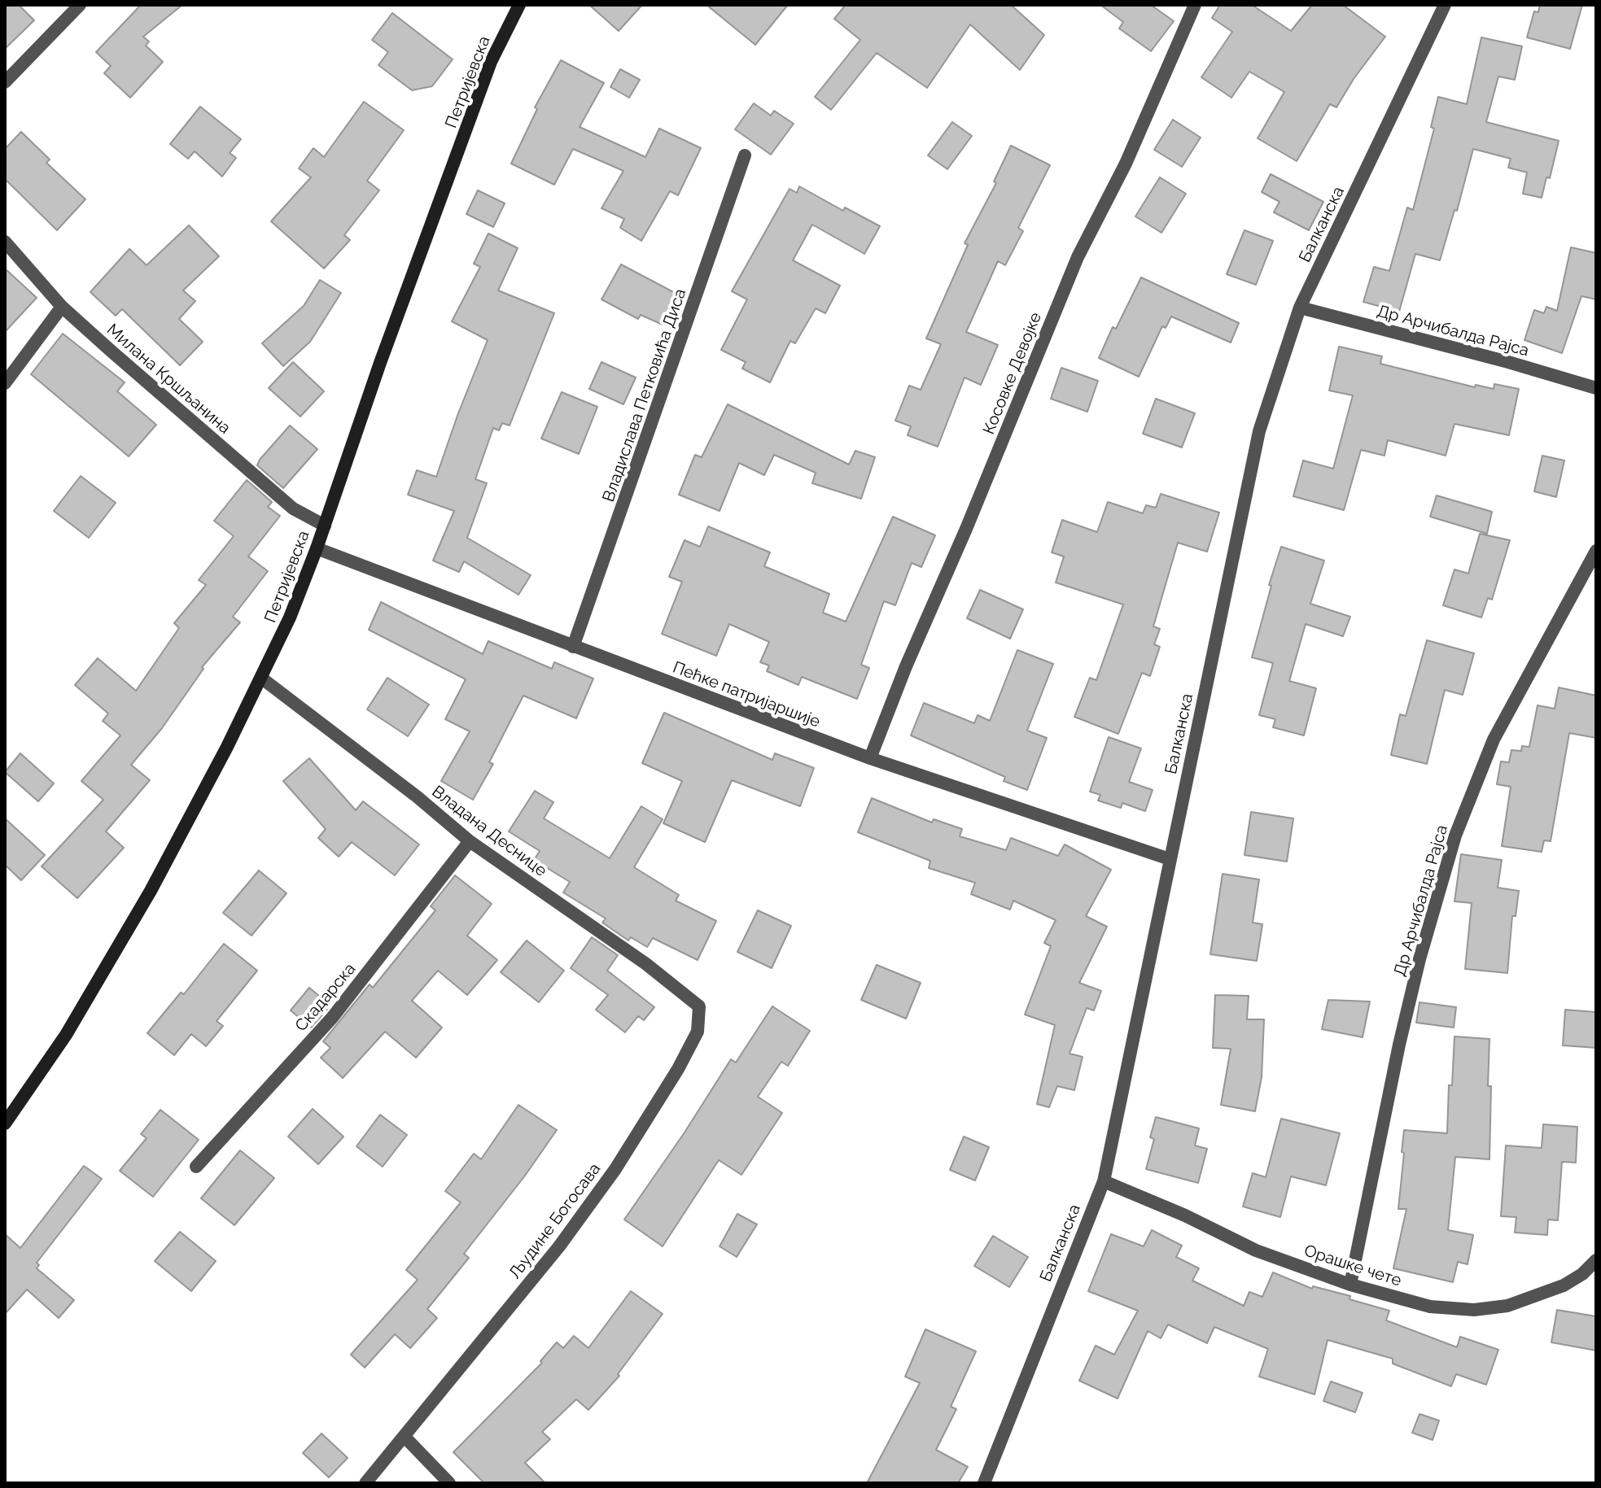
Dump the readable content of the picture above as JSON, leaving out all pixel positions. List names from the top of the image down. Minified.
{"streets":{"main road":["Петријевска"],"street":["Балканска","Др Арчибалда Рајса","Косовке Девојке","Милана Кршљанина","Владислава Петковића Диса","Пећке патријаршије","Владана Деснице","Скадарска","Људине Богосава","Орашке чете"]},"crossings":[["Петријевска","Милана Кршљанина"],["Петријевска","Пећке патријаршије"],["Петријевска","Владана Деснице"],["Балканска","Др Арчибалда Рајса"],["Балканска","Пећке патријаршије"],["Балканска","Орашке чете"],["Др Арчибалда Рајса","Орашке чете"],["Косовке Девојке","Пећке патријаршије"],["Владислава Петковића Диса","Пећке патријаршије"],["Владана Деснице","Скадарска"],["Владана Деснице","Људине Богосава"]]}
